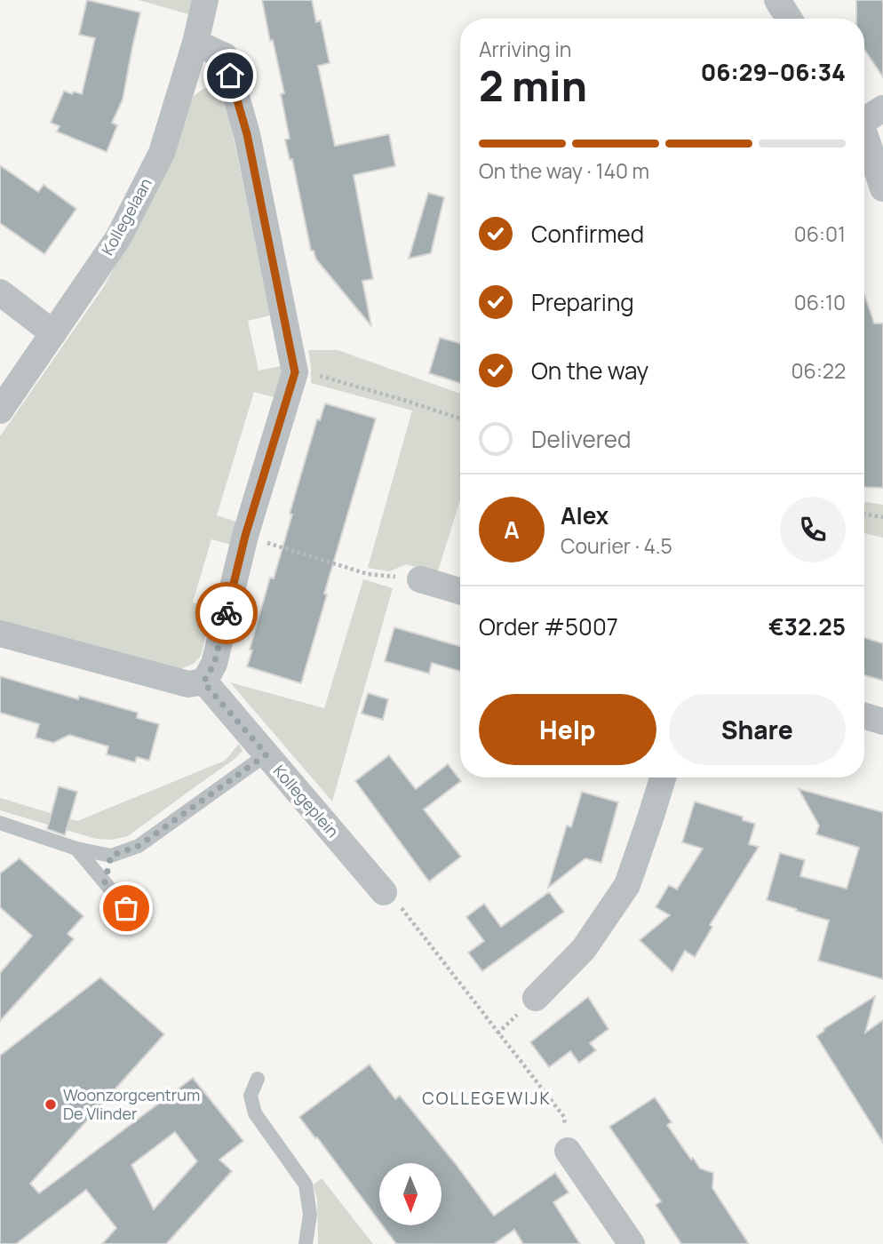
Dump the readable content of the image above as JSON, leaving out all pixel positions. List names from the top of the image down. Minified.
{"streets":{"street":["Kollegelaan","Kollegeplein"]},"districts":["COLLEGEWIJK"],"places":["Woonzorgcentrum De Vlinder"],"north":"bottom","page":{"heading":["2 min","Arriving in","06:29–06:34"],"panel":["Alex","Courier · 4.5","Order #5007","€32.25"],"bar":"On the way · 140 m","list":[["Confirmed","06:01"],["Preparing","06:10"],["On the way","06:22"],"Delivered"],"round":"A","buttons":["Help","Share"]}}
